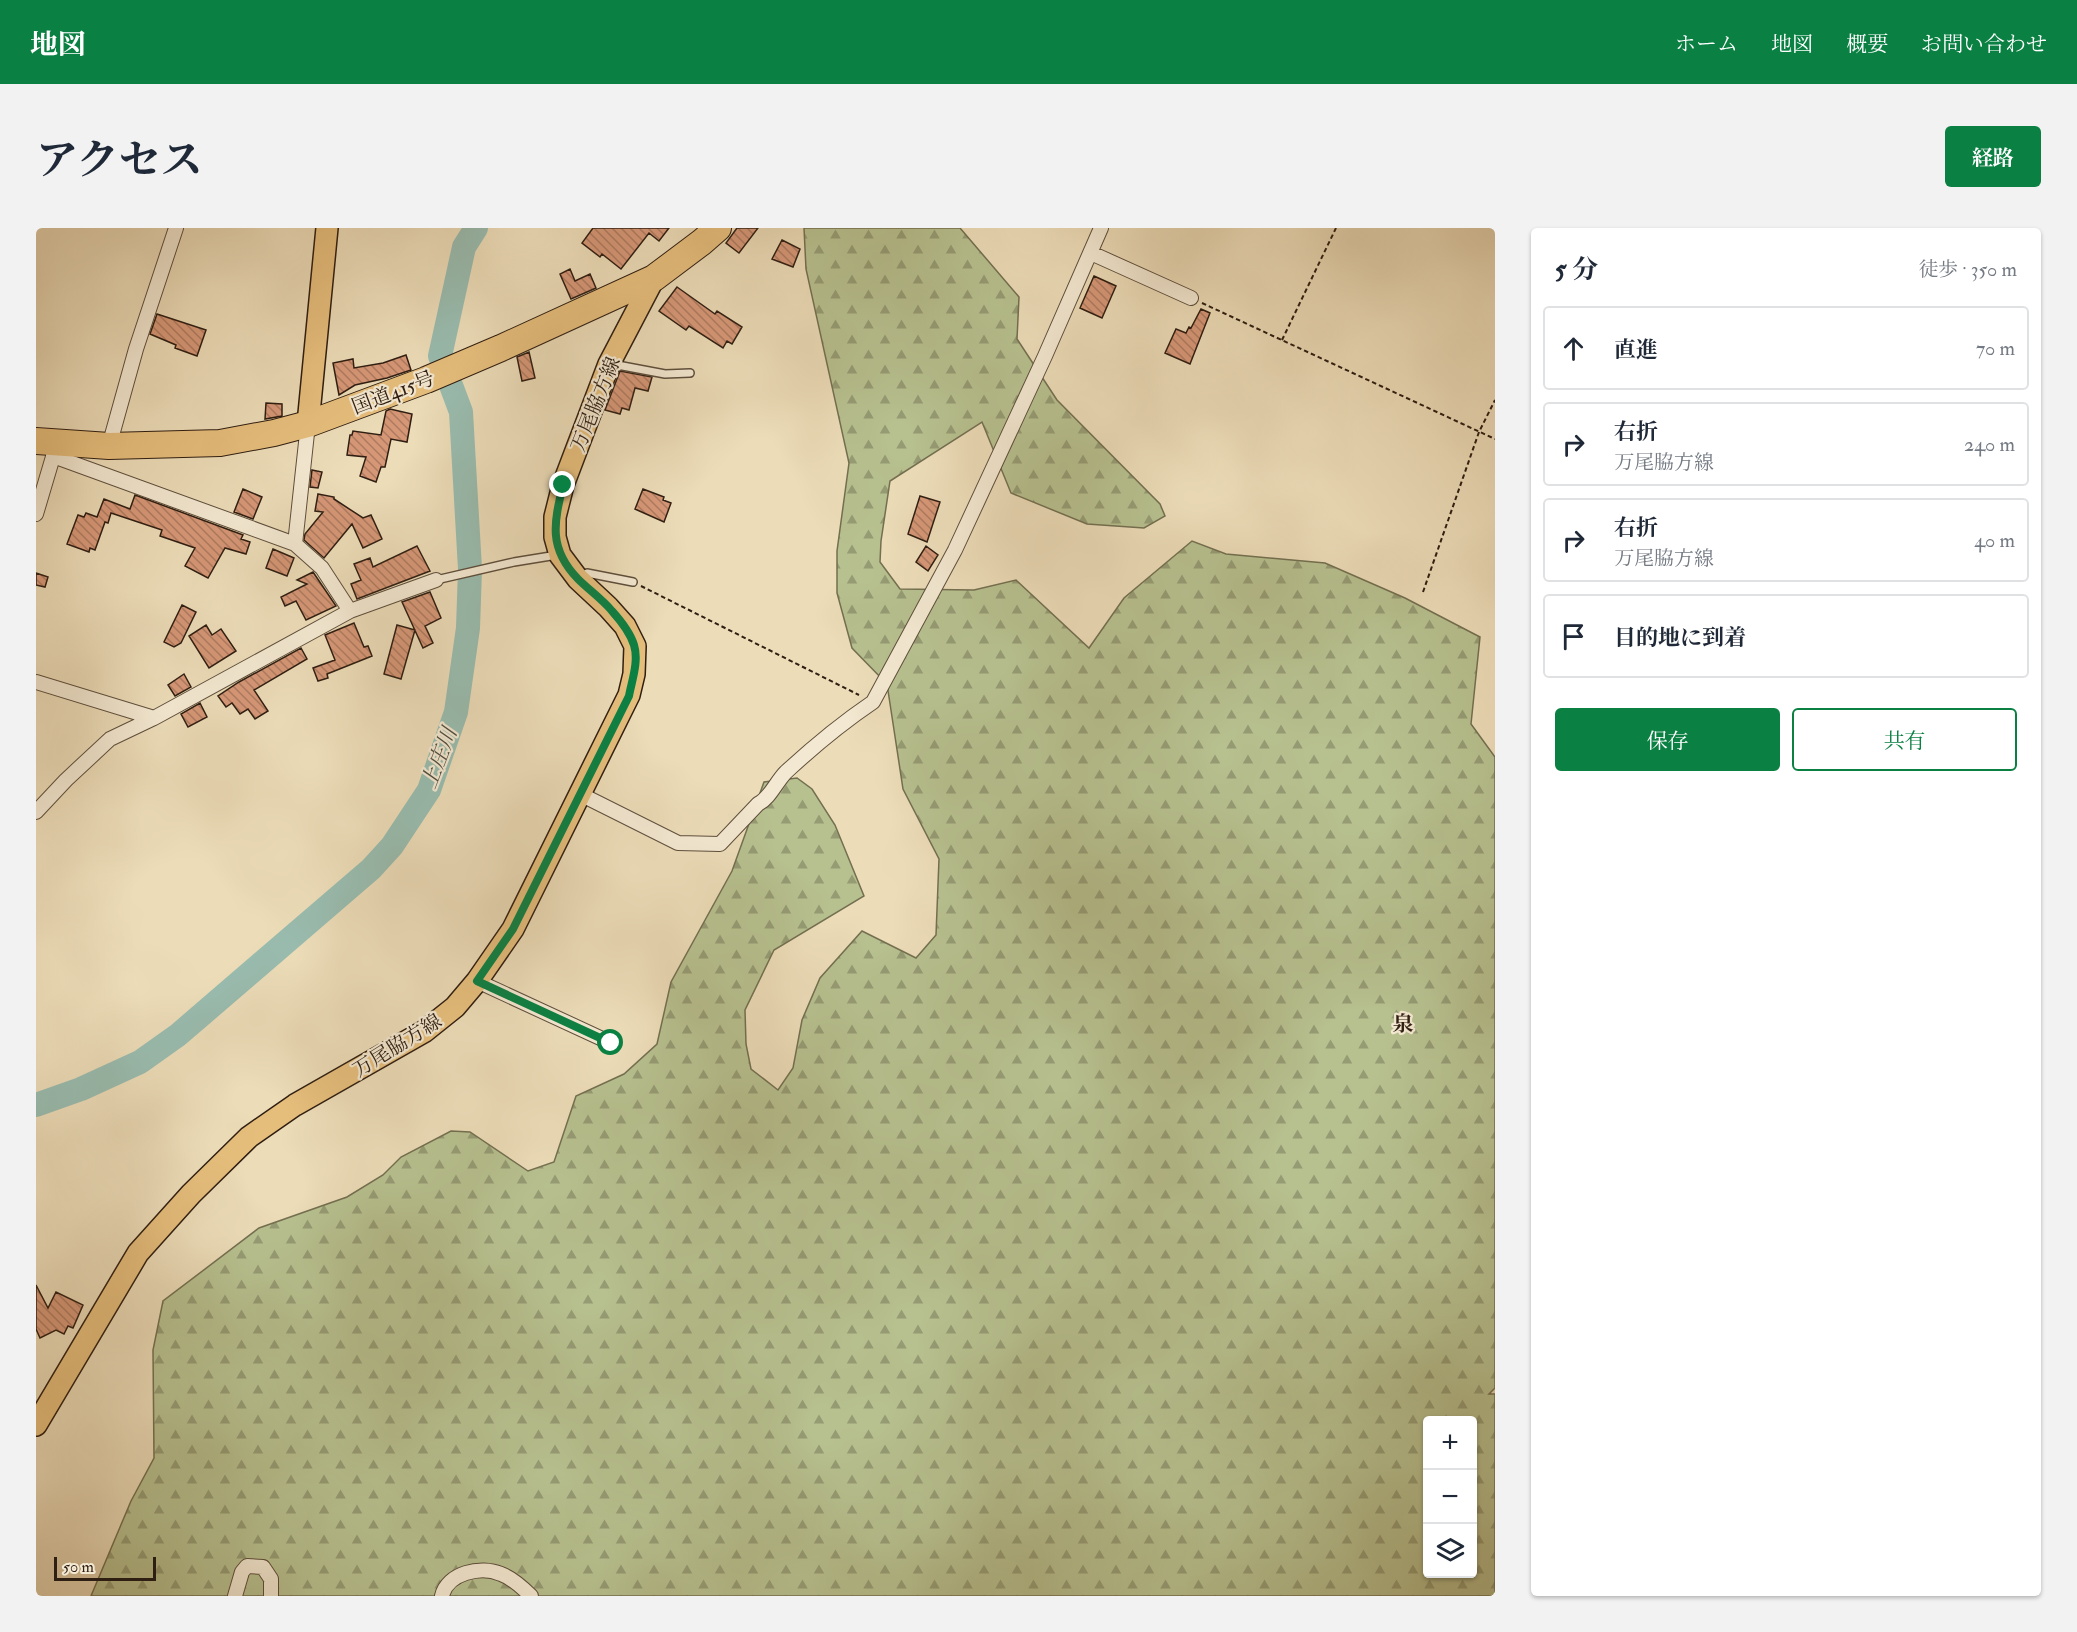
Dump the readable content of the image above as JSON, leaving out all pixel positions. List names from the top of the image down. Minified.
{"streets":{"highway":["国道415号"],"main road":["万尾脇方線"]},"crossings":[["国道415号","万尾脇方線"]],"districts":["泉"],"water":["上庄川"],"scale_bar":"50 m","page":{"header":"地図","nav":["ホーム","地図","概要","お問い合わせ"],"title":"アクセス","buttons":["経路",["保存","共有"]],"heading":["5 分","徒歩 · 350 m"],"list":[["直進","70 m"],["右折","万尾脇方線","240 m"],["右折","万尾脇方線","40 m"],"目的地に到着"],"map_buttons":["+","−"],"scale":"50 m"}}
